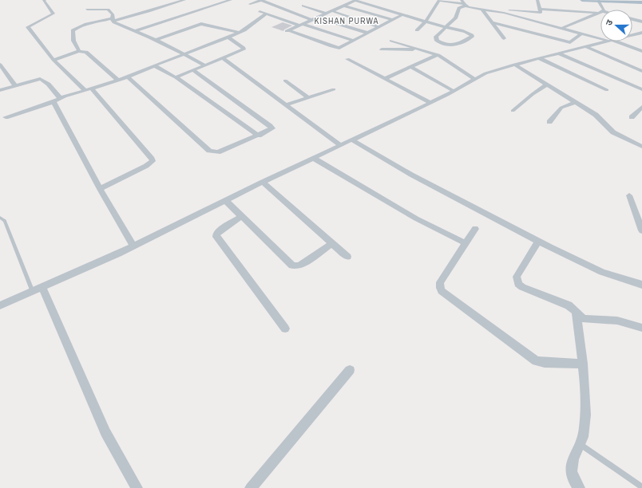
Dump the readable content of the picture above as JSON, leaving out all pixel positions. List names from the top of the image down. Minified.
{"districts":["KISHAN PURWA"],"north":"left"}
